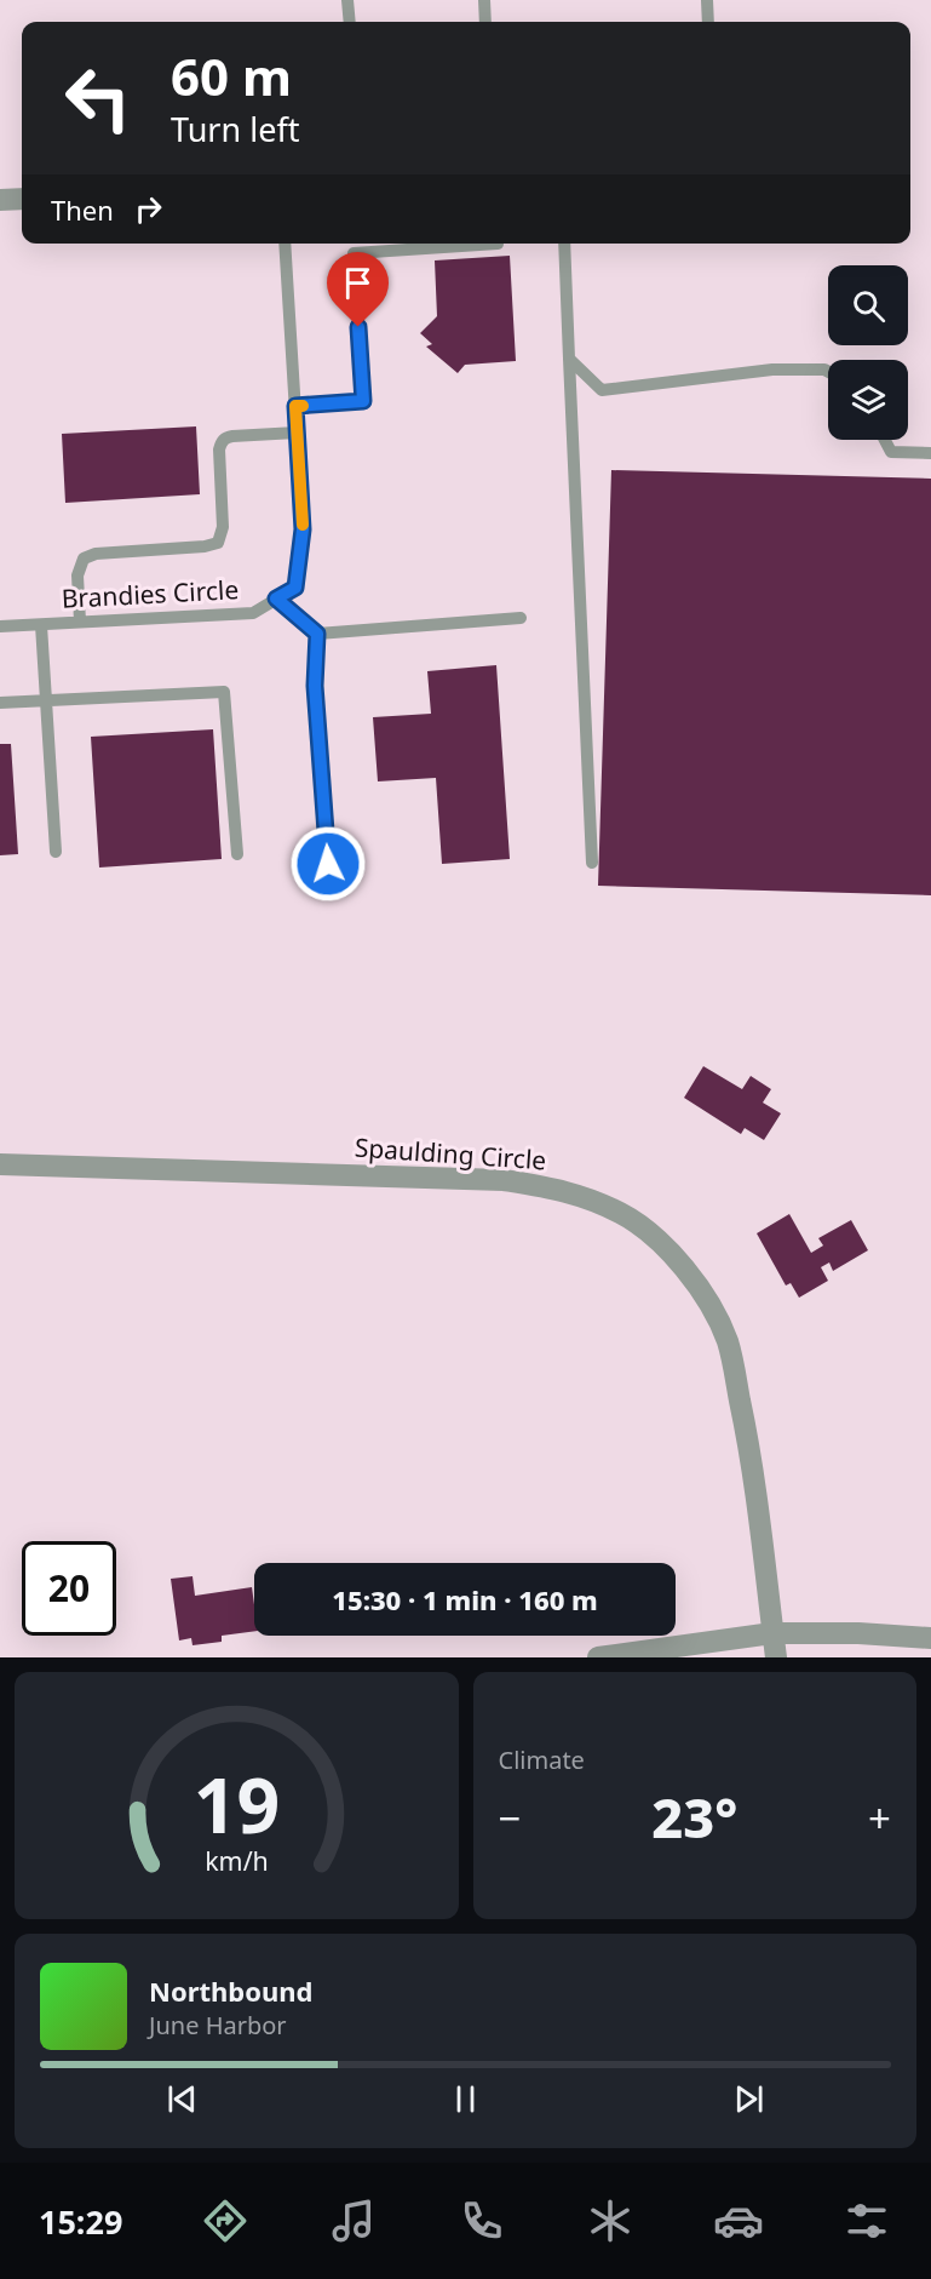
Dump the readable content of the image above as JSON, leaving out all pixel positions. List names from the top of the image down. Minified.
{"streets":{"street":["Spaulding Circle"],"lane":["Brandies Circle"]},"page":{"turn":["60 m","Turn left"],"then":"Then","limit":"20","trip":"15:30 · 1 min · 160 m","tile":"Climate","heat":["−","23°","+"],"song":["Northbound","June Harbor"],"tabs":"15:29","gauge":["19","km/h"]}}
